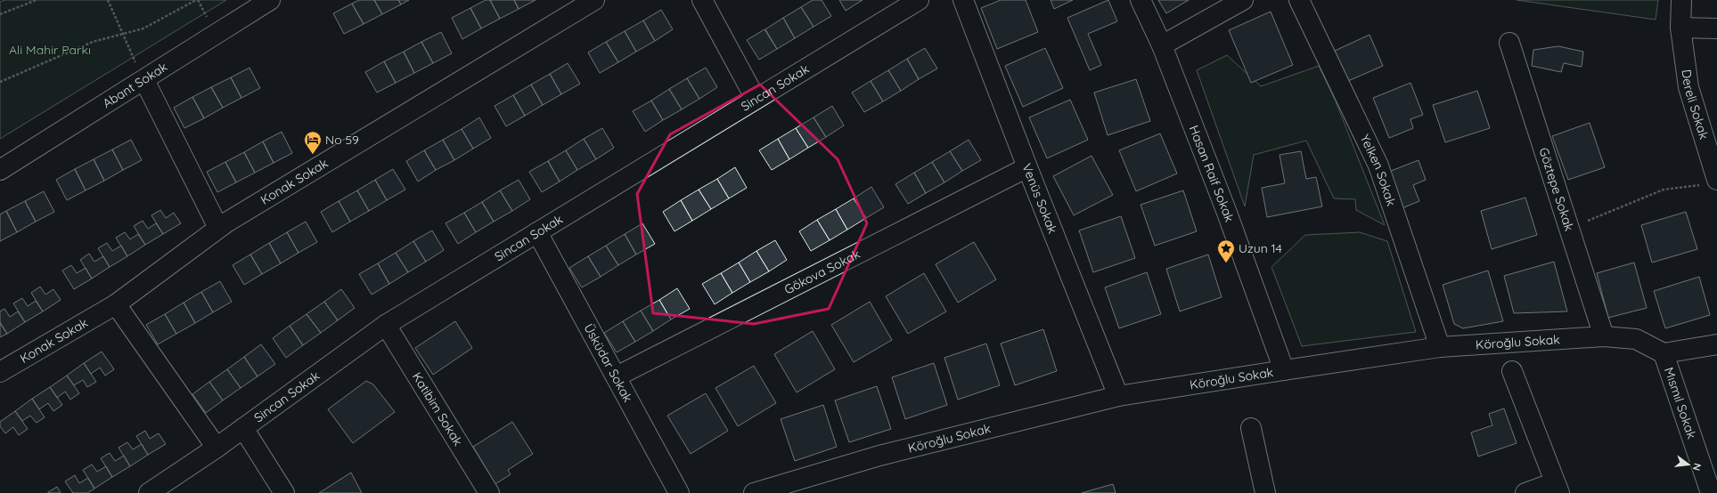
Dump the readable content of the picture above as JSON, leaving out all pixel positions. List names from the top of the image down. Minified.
{"streets":{"street":["Abant Sokak","Sincan Sokak","Dereli Sokak","Yelken Sokak","Hasan Raif Sokak","Konak Sokak","Göztepe Sokak","Venüs Sokak","Gökova Sokak","Köroğlu Sokak","Üsküdar Sokak","Mısmıl Sokak","Katibim Sokak"]},"crossings":[["Sincan Sokak","Üsküdar Sokak"],["Sincan Sokak","Katibim Sokak"],["Yelken Sokak","Köroğlu Sokak"],["Hasan Raif Sokak","Köroğlu Sokak"],["Göztepe Sokak","Köroğlu Sokak"],["Venüs Sokak","Gökova Sokak"],["Venüs Sokak","Köroğlu Sokak"],["Gökova Sokak","Üsküdar Sokak"],["Köroğlu Sokak","Mısmıl Sokak"]],"parks":["Ali Mahir Parkı"],"places":{"hotel":["No 59"],"place":["Uzun 14"]},"north":"right"}
